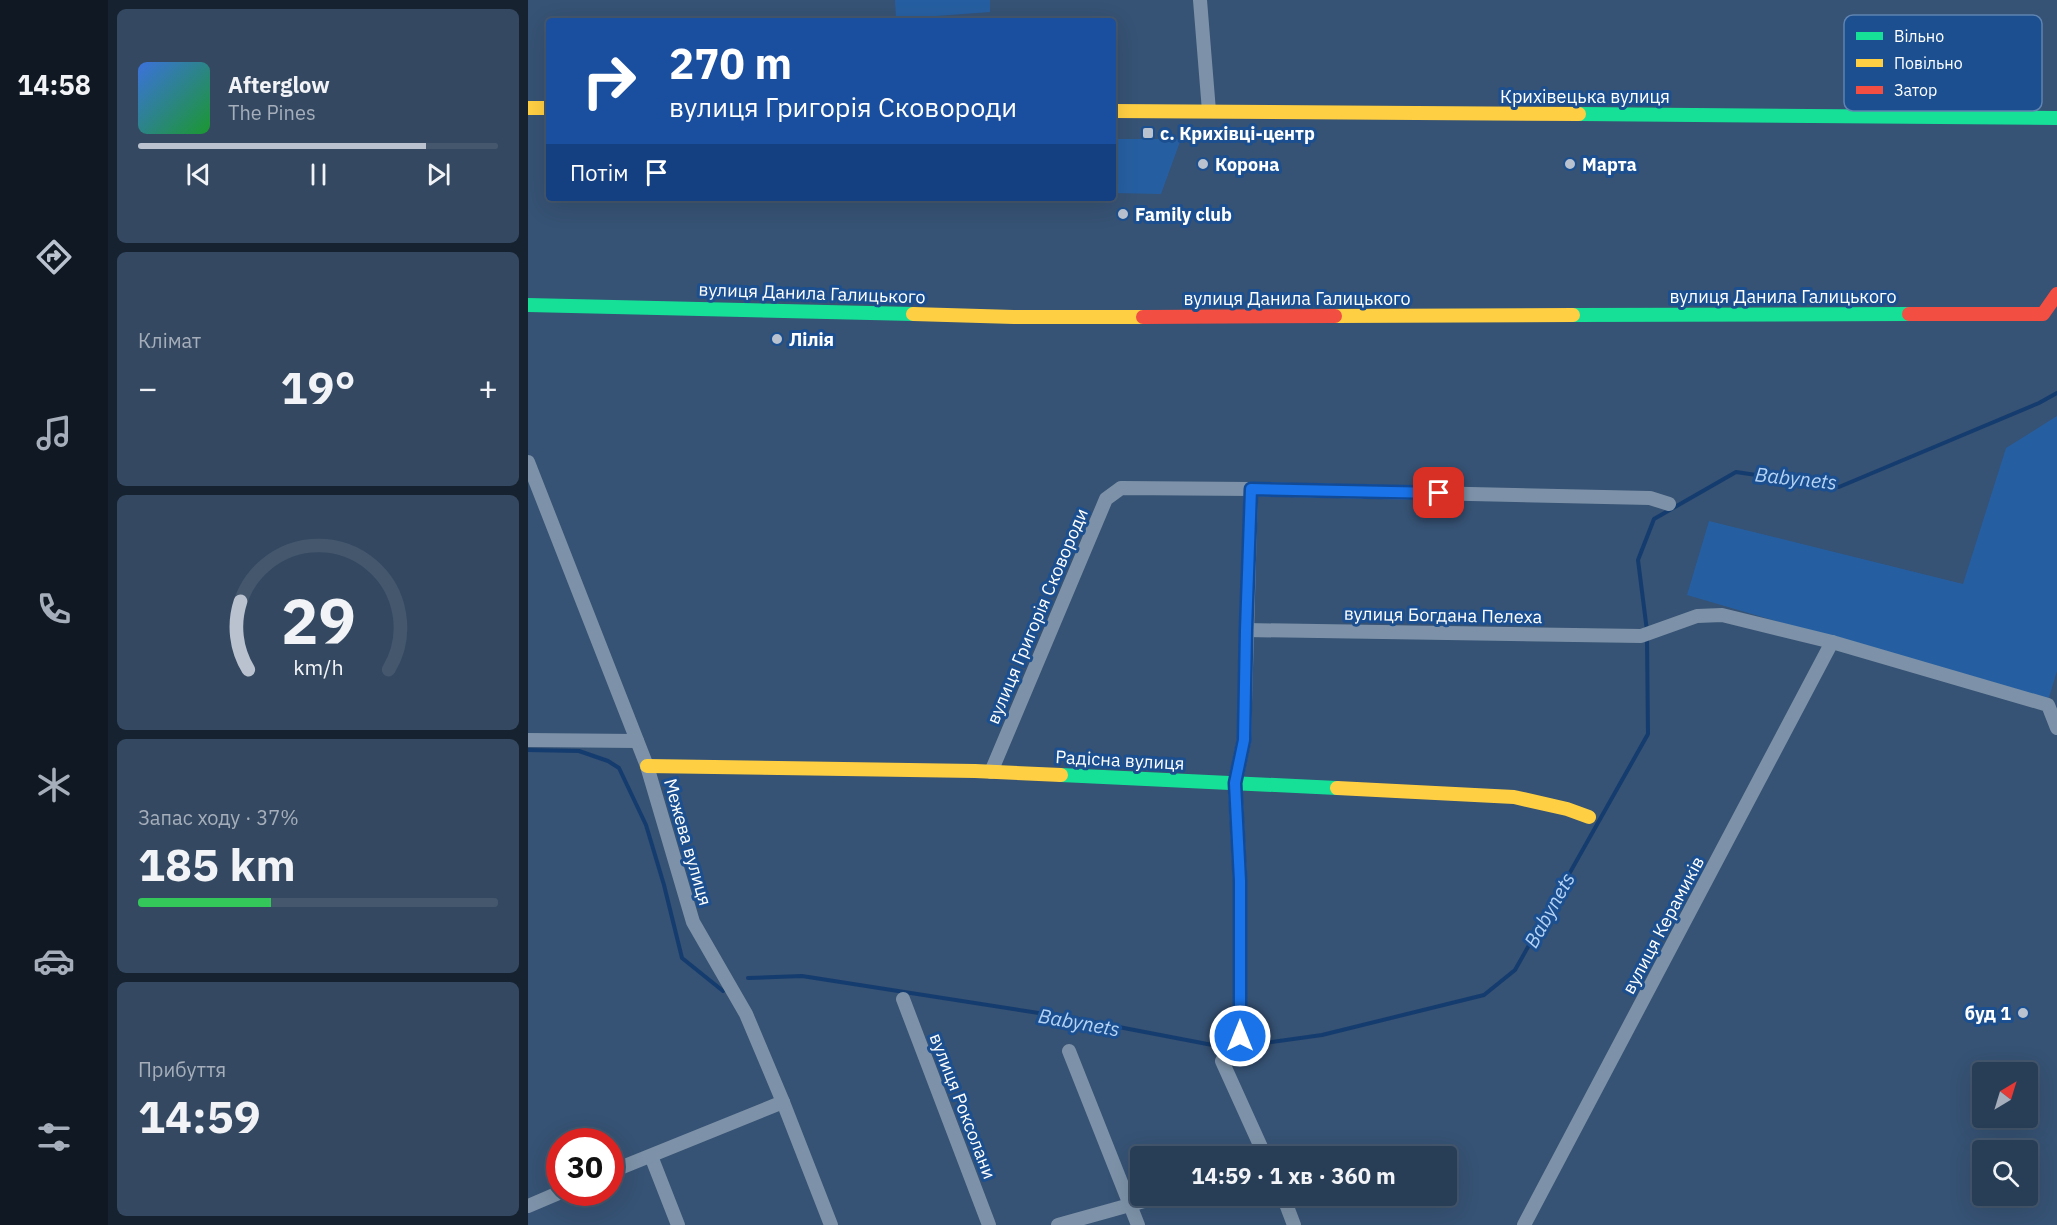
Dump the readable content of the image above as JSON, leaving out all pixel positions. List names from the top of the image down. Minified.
{"streets":{"street":["Крихівецька вулиця","вулиця Данила Галицького","вулиця Богдана Пелеха","вулиця Григорія Сковороди","Радісна вулиця","Межева вулиця","вулиця Керамиків","вулиця Роксолани"]},"crossings":[["вулиця Богдана Пелеха","вулиця Керамиків"],["вулиця Григорія Сковороди","Радісна вулиця"],["Радісна вулиця","Межева вулиця"]],"water":["Babynets"],"places":{"transit":["с. Крихівці-центр"],"other":["Корона","Марта","Family club","Лілія","буд 1"]},"legend":["Вільно","Повільно","Затор"],"north":"top right","page":{"tabs":"14:58","turn":["270 m","вулиця Григорія Сковороди"],"song":["Afterglow","The Pines"],"then":"Потім","tile":["Клімат",["Запас ходу · 37%","185 km"],["Прибуття","14:59"]],"heat":["−","19°","+"],"limit":"30","trip":"14:59 · 1 хв · 360 m","gauge":["29","km/h"]}}
